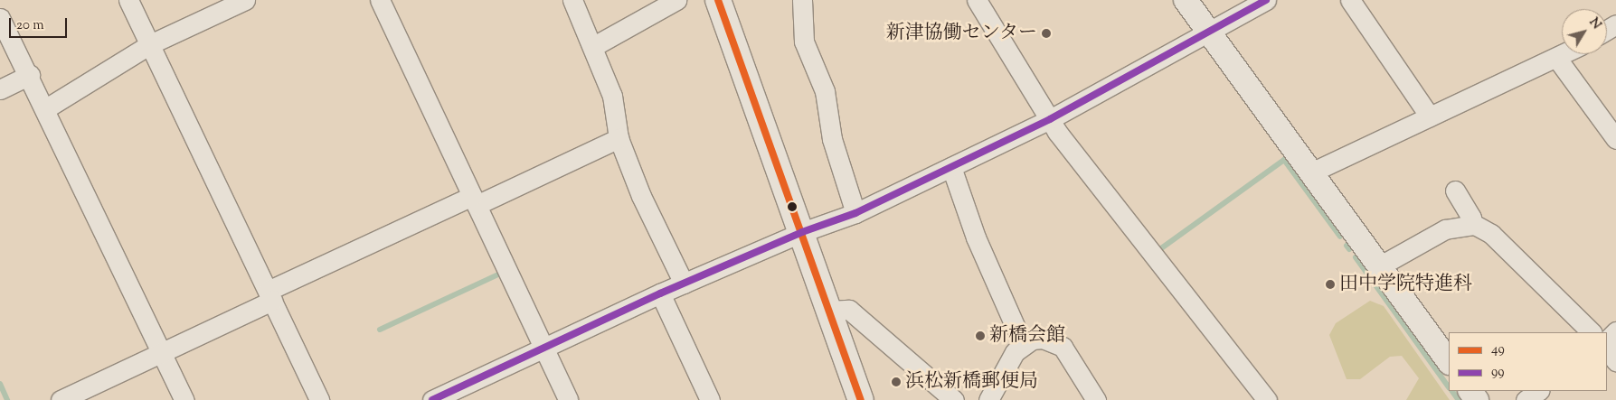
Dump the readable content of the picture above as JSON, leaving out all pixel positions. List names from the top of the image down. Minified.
{"places":["新津協働センター","田中学院特進科","新橋会館","浜松新橋郵便局"],"lines":["transit line 49","transit line 99"],"legend":["49","99"],"scale_bar":"20 m","north":"top right"}
